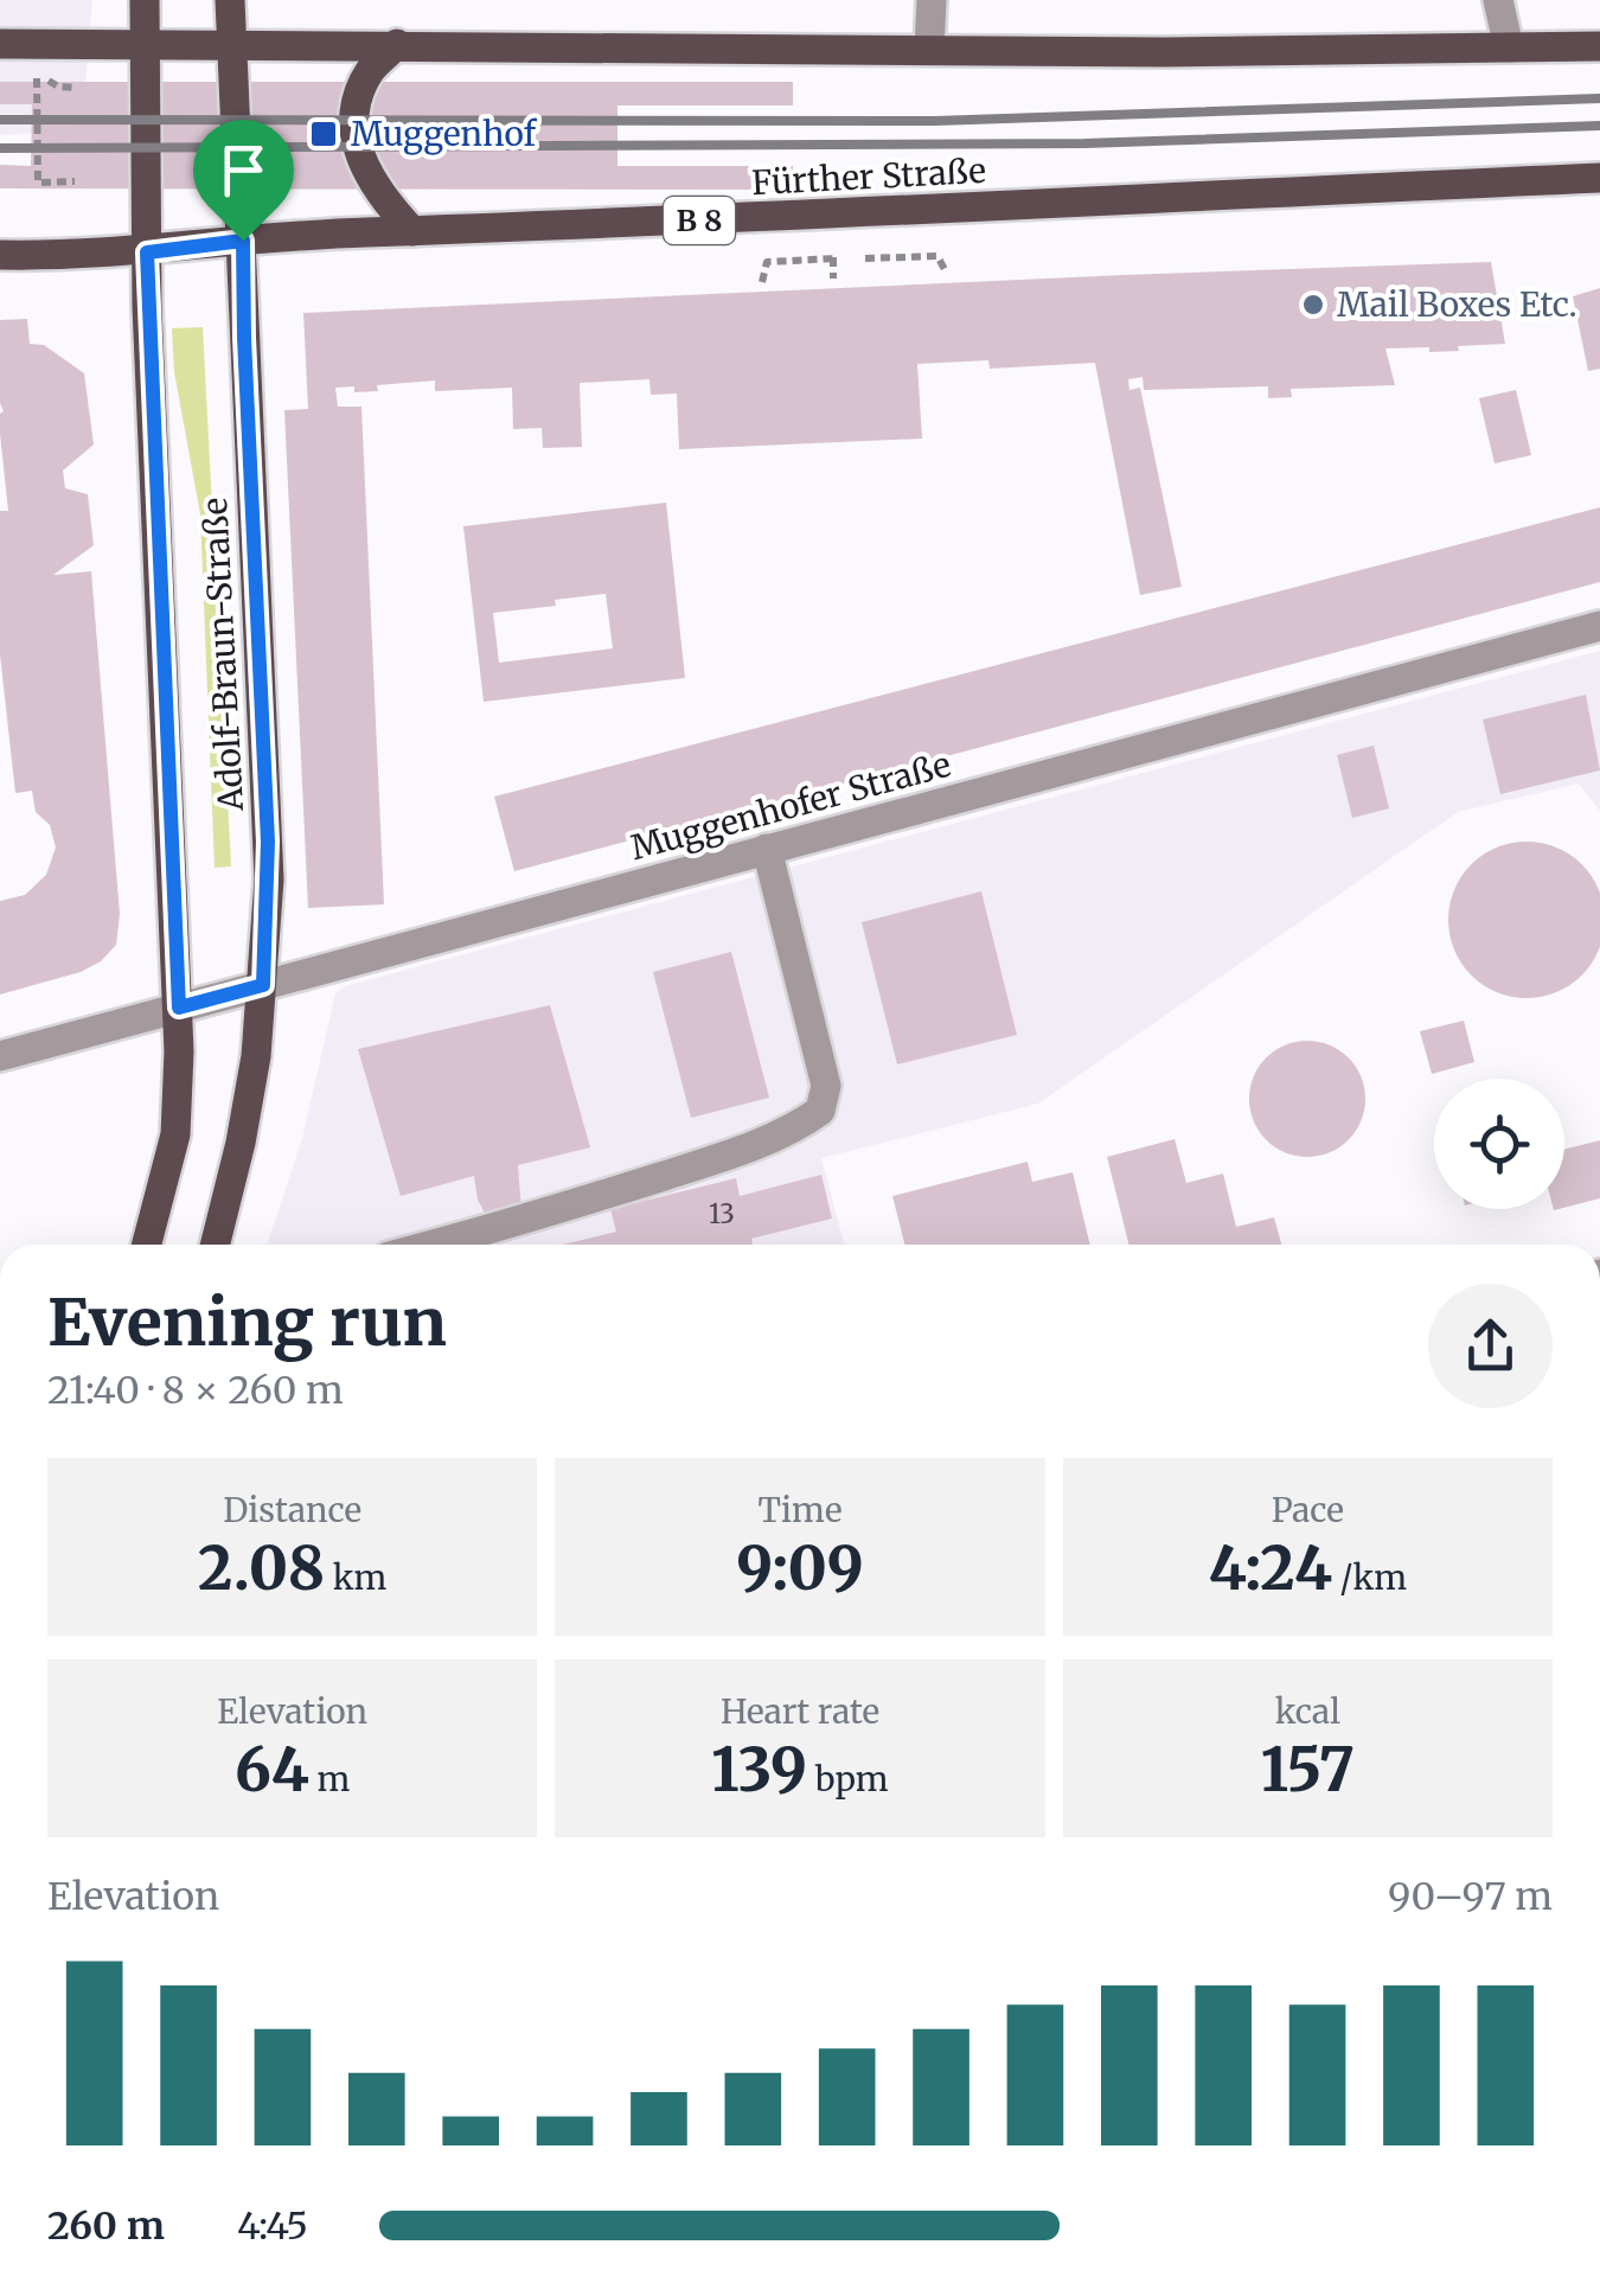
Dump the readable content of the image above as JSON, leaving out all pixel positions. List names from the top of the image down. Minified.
{"streets":{"main road":["Fürther Straße","B 8","Adolf-Braun-Straße"],"street":["Muggenhofer Straße"]},"crossings":[["Fürther Straße","Adolf-Braun-Straße"],["Adolf-Braun-Straße","Muggenhofer Straße"]],"places":{"transit":["Muggenhof"],"other":["Mail Boxes Etc."]},"house_numbers":["13"],"page":{"heading":["Evening run","21:40 · 8 × 260 m"],"stats":[["Distance","2.08 km"],["Time","9:09"],["Pace","4:24 /km"],["Elevation","64 m"],["Heart rate","139 bpm"],["kcal","157"]],"chart":["Elevation","90–97 m"],"list":[{"name":"260 m","note":"4:45"}]}}
